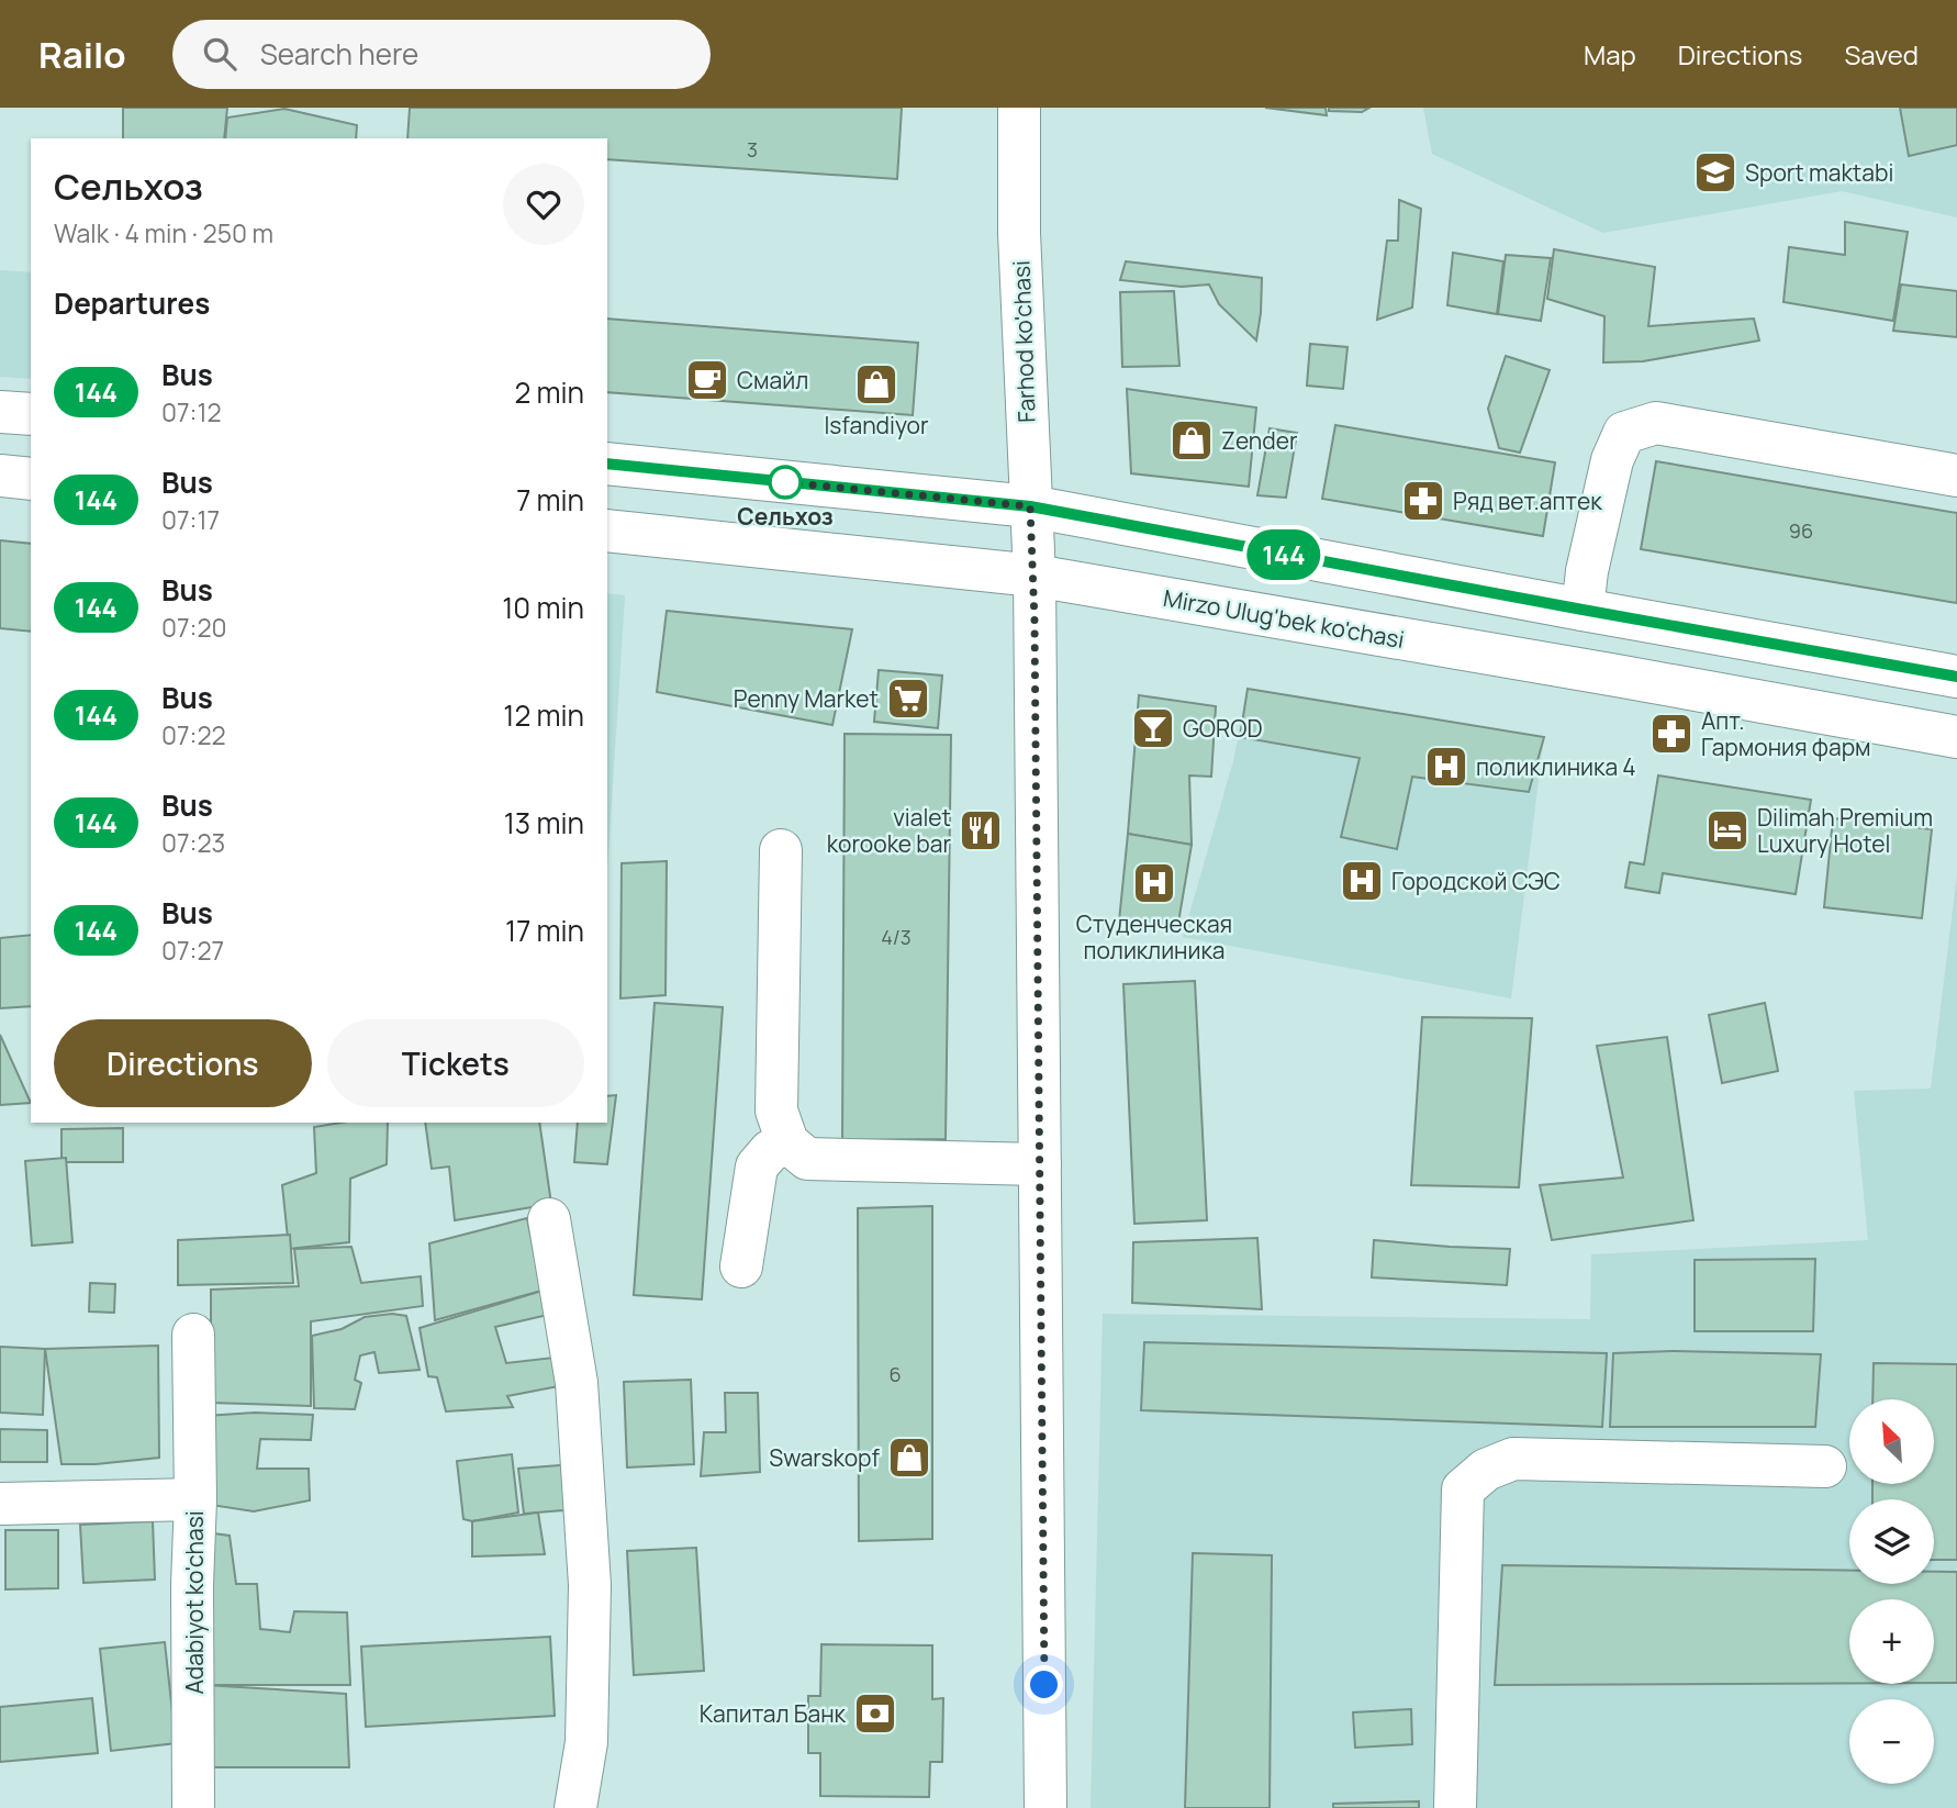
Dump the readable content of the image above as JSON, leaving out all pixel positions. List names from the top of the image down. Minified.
{"streets":{"main road":["Farhod ko'chasi","Mirzo Ulug'bek ko'chasi","Adabiyot ko'chasi"]},"crossings":[["Farhod ko'chasi","Mirzo Ulug'bek ko'chasi"]],"places":{"school or university":["Sport maktabi"],"cafe":["Смайл"],"shop":["Isfandiyor","Zender","Swarskopf"],"other":["Сельхоз"],"pharmacy":["Ряд вет.аптек","Апт. Гармония фарм"],"supermarket":["Penny Market"],"bar":["GOROD"],"hospital":["поликлиника 4","Городской СЭС","Студенческая поликлиника"],"restaurant":["vialet korooke bar"],"hotel":["Dilimah Premium Luxury Hotel"],"bank":["Капитал Банк"]},"lines":["bus line 144"],"house_numbers":["3","96","4/3","6"],"north":"top left","page":{"header":"Railo","search":"Search here","nav":["Map","Directions","Saved"],"on_map":"144","heading":[["Сельхоз","Walk · 4 min · 250 m"],"Departures"],"list":[{"mark":"144","name":"Bus","note":"07:12","value":"2 min"},{"mark":"144","name":"Bus","note":"07:17","value":"7 min"},{"mark":"144","name":"Bus","note":"07:20","value":"10 min"},{"mark":"144","name":"Bus","note":"07:22","value":"12 min"},{"mark":"144","name":"Bus","note":"07:23","value":"13 min"},{"mark":"144","name":"Bus","note":"07:27","value":"17 min"}],"buttons":["Directions","Tickets"],"map_buttons":["+","−"]}}
